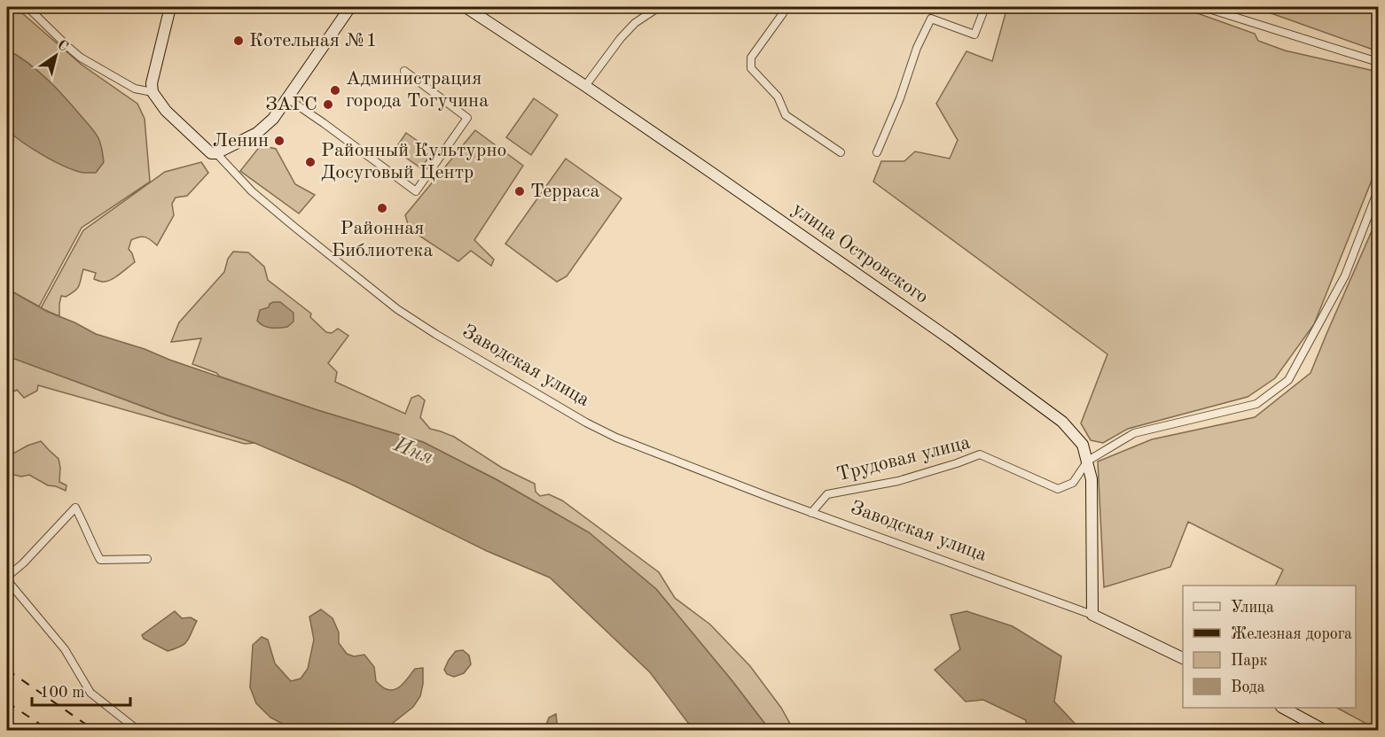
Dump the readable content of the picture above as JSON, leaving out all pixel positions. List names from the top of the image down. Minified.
{"streets":{"street":["улица Островского","Заводская улица","Трудовая улица"]},"crossings":[["улица Островского","Заводская улица"],["улица Островского","Трудовая улица"],["Заводская улица","Трудовая улица"]],"water":["Иня"],"places":["Котельная №1","Администрация города Тогучина","ЗАГС","Ленин","Районный Культурно Досуговый Центр","Терраса","Районная Библиотека"],"legend":["Улица","Железная дорога","Парк","Вода"],"scale_bar":"100 m","north":"top right"}
